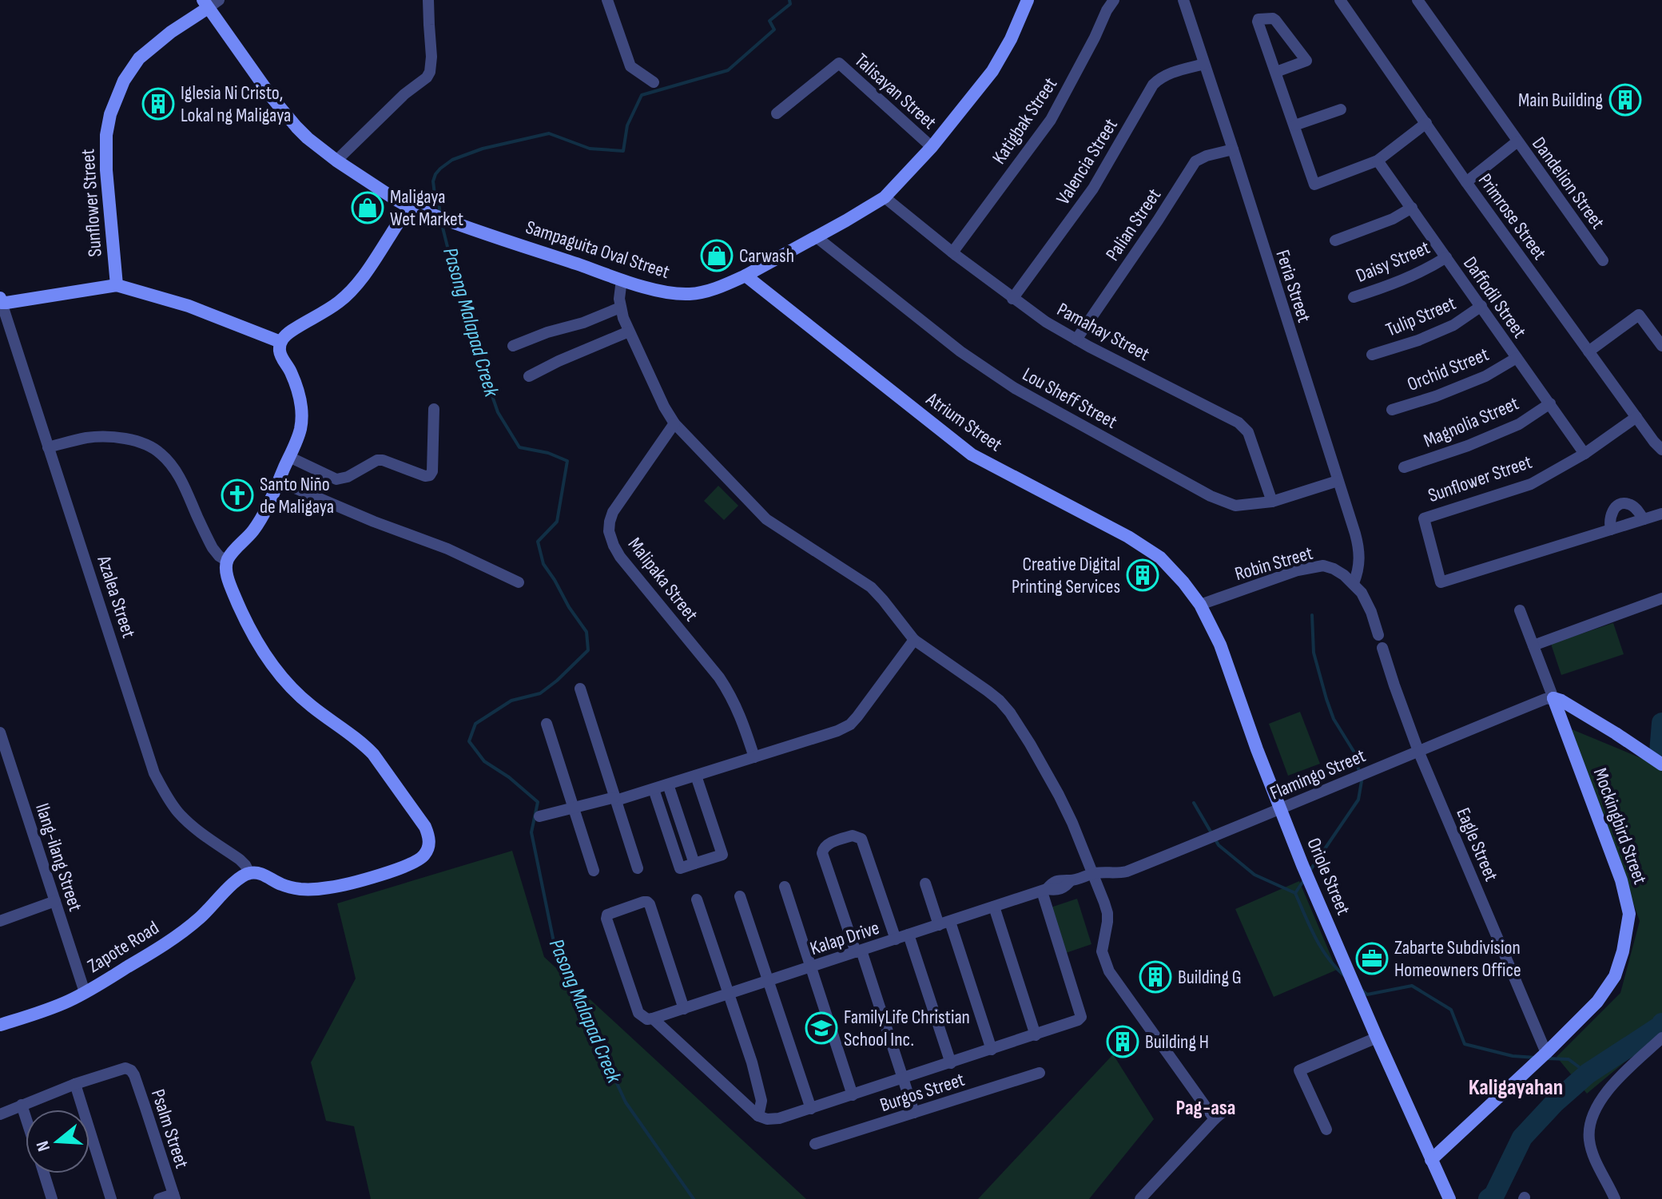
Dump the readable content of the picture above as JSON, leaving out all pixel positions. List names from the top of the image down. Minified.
{"streets":{"street":["Talisayan Street","Katigbak Street","Valencia Street","Dandelion Street","Sunflower Street","Primrose Street","Palian Street","Sampaguita Oval Street","Daisy Street","Feria Street","Daffodil Street","Tulip Street","Pamahay Street","Orchid Street","Lou Sheff Street","Atrium Street","Magnolia Street","Robin Street","Malipaka Street","Azalea Street","Flamingo Street","Mockingbird Street","Eagle Street","Ilang-ilang Street","Oriole Street","Kalap Drive","Zapote Road","Burgos Street","Psalm Street"]},"crossings":[["Talisayan Street","Sampaguita Oval Street"],["Katigbak Street","Pamahay Street"],["Valencia Street","Feria Street"],["Valencia Street","Pamahay Street"],["Sunflower Street","Primrose Street"],["Sunflower Street","Sampaguita Oval Street"],["Sunflower Street","Daffodil Street"],["Palian Street","Feria Street"],["Palian Street","Pamahay Street"],["Sampaguita Oval Street","Pamahay Street"],["Sampaguita Oval Street","Lou Sheff Street"],["Sampaguita Oval Street","Atrium Street"],["Daisy Street","Daffodil Street"],["Feria Street","Lou Sheff Street"],["Feria Street","Robin Street"],["Daffodil Street","Tulip Street"],["Daffodil Street","Orchid Street"],["Daffodil Street","Magnolia Street"],["Pamahay Street","Lou Sheff Street"],["Atrium Street","Robin Street"],["Atrium Street","Oriole Street"],["Robin Street","Oriole Street"],["Azalea Street","Zapote Road"],["Flamingo Street","Mockingbird Street"],["Flamingo Street","Eagle Street"],["Flamingo Street","Oriole Street"],["Flamingo Street","Kalap Drive"],["Mockingbird Street","Eagle Street"],["Mockingbird Street","Oriole Street"],["Ilang-ilang Street","Zapote Road"]],"districts":["Kaligayahan","Pag-asa"],"water":["Pasong Malapad Creek"],"places":{"building":["Main Building","Iglesia Ni Cristo, Lokal ng Maligaya","Creative Digital Printing Services","Building G","Building H"],"shop":["Maligaya Wet Market","Carwash"],"church":["Santo Niño de Maligaya"],"office":["Zabarte Subdivision Homeowners Office"],"school or university":["FamilyLife Christian School Inc."]},"north":"left"}
